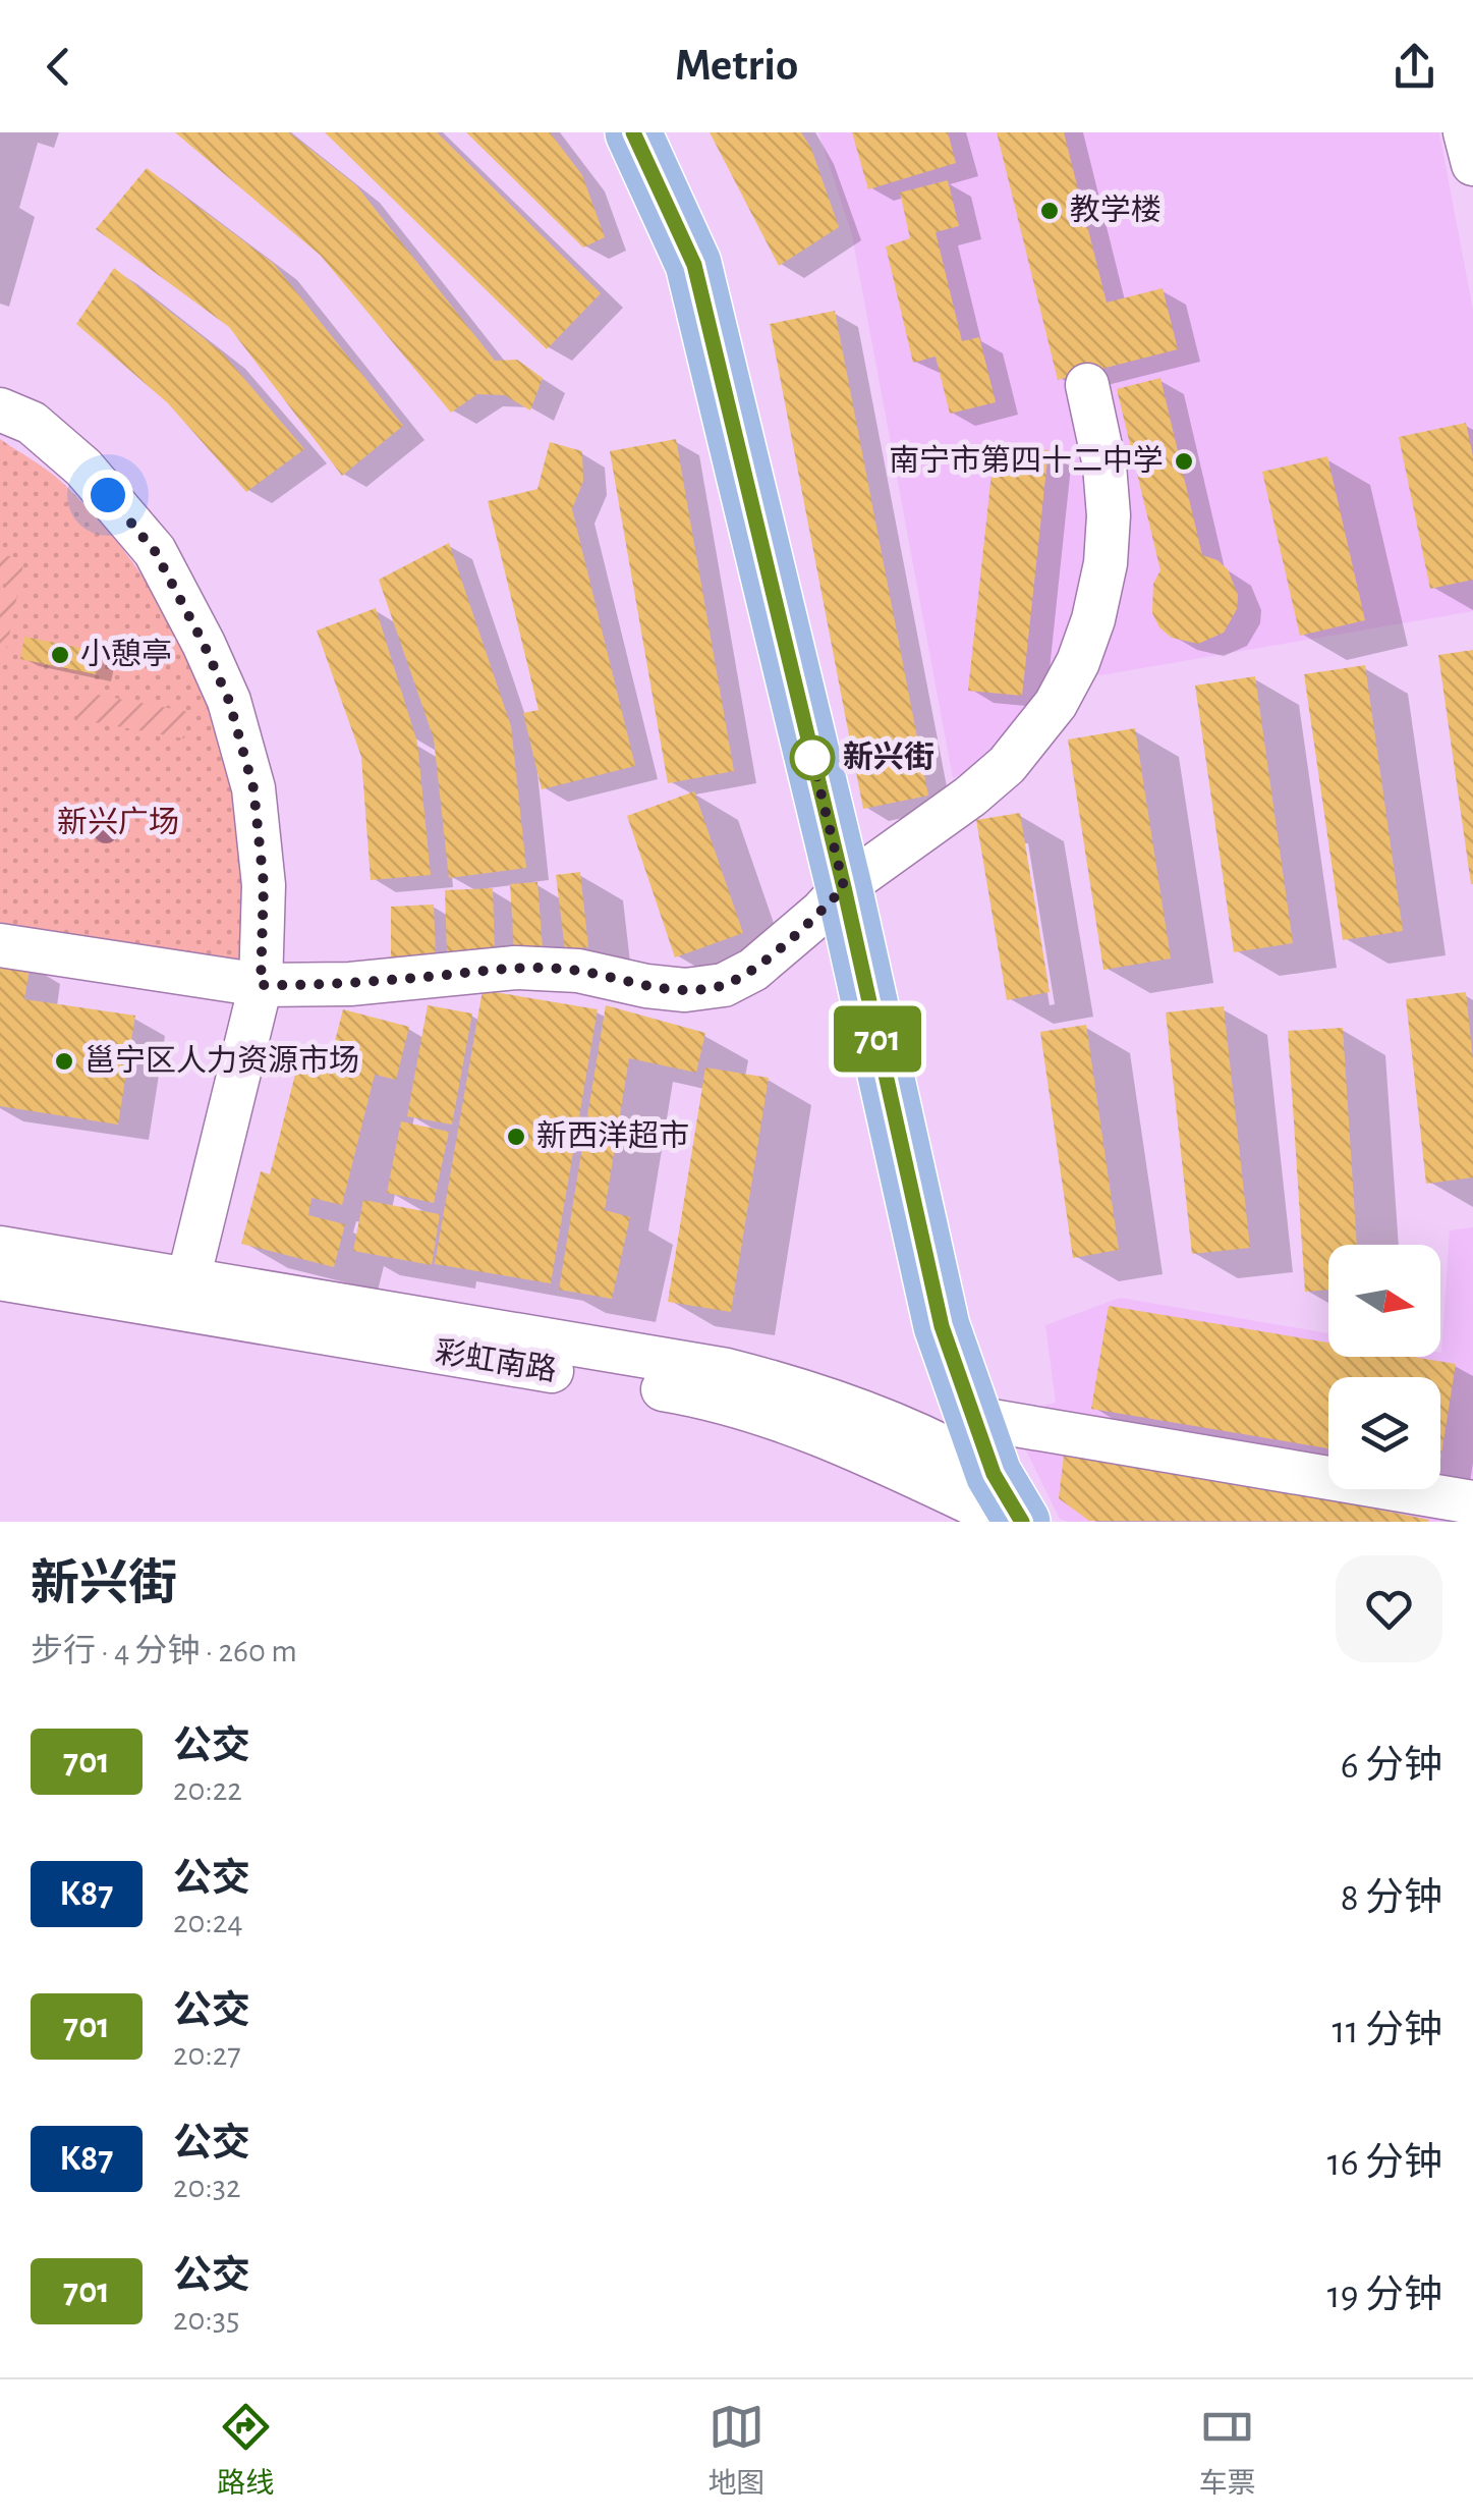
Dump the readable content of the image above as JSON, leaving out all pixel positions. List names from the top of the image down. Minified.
{"streets":{"street":["彩虹南路"]},"parks":["新兴广场"],"places":["教学楼","南宁市第四十二中学","小憩亭","新兴街","邕宁区人力资源市场","新西洋超市"],"lines":["bus line 701"],"north":"right","page":{"header":"Metrio","on_map":"701","heading":["新兴街","步行 · 4 分钟 · 260 m"],"list":[{"mark":"701","name":"公交","note":"20:22","value":"6 分钟"},{"mark":"K87","name":"公交","note":"20:24","value":"8 分钟"},{"mark":"701","name":"公交","note":"20:27","value":"11 分钟"},{"mark":"K87","name":"公交","note":"20:32","value":"16 分钟"},{"mark":"701","name":"公交","note":"20:35","value":"19 分钟"}],"tabs":["路线","地图","车票"]}}
